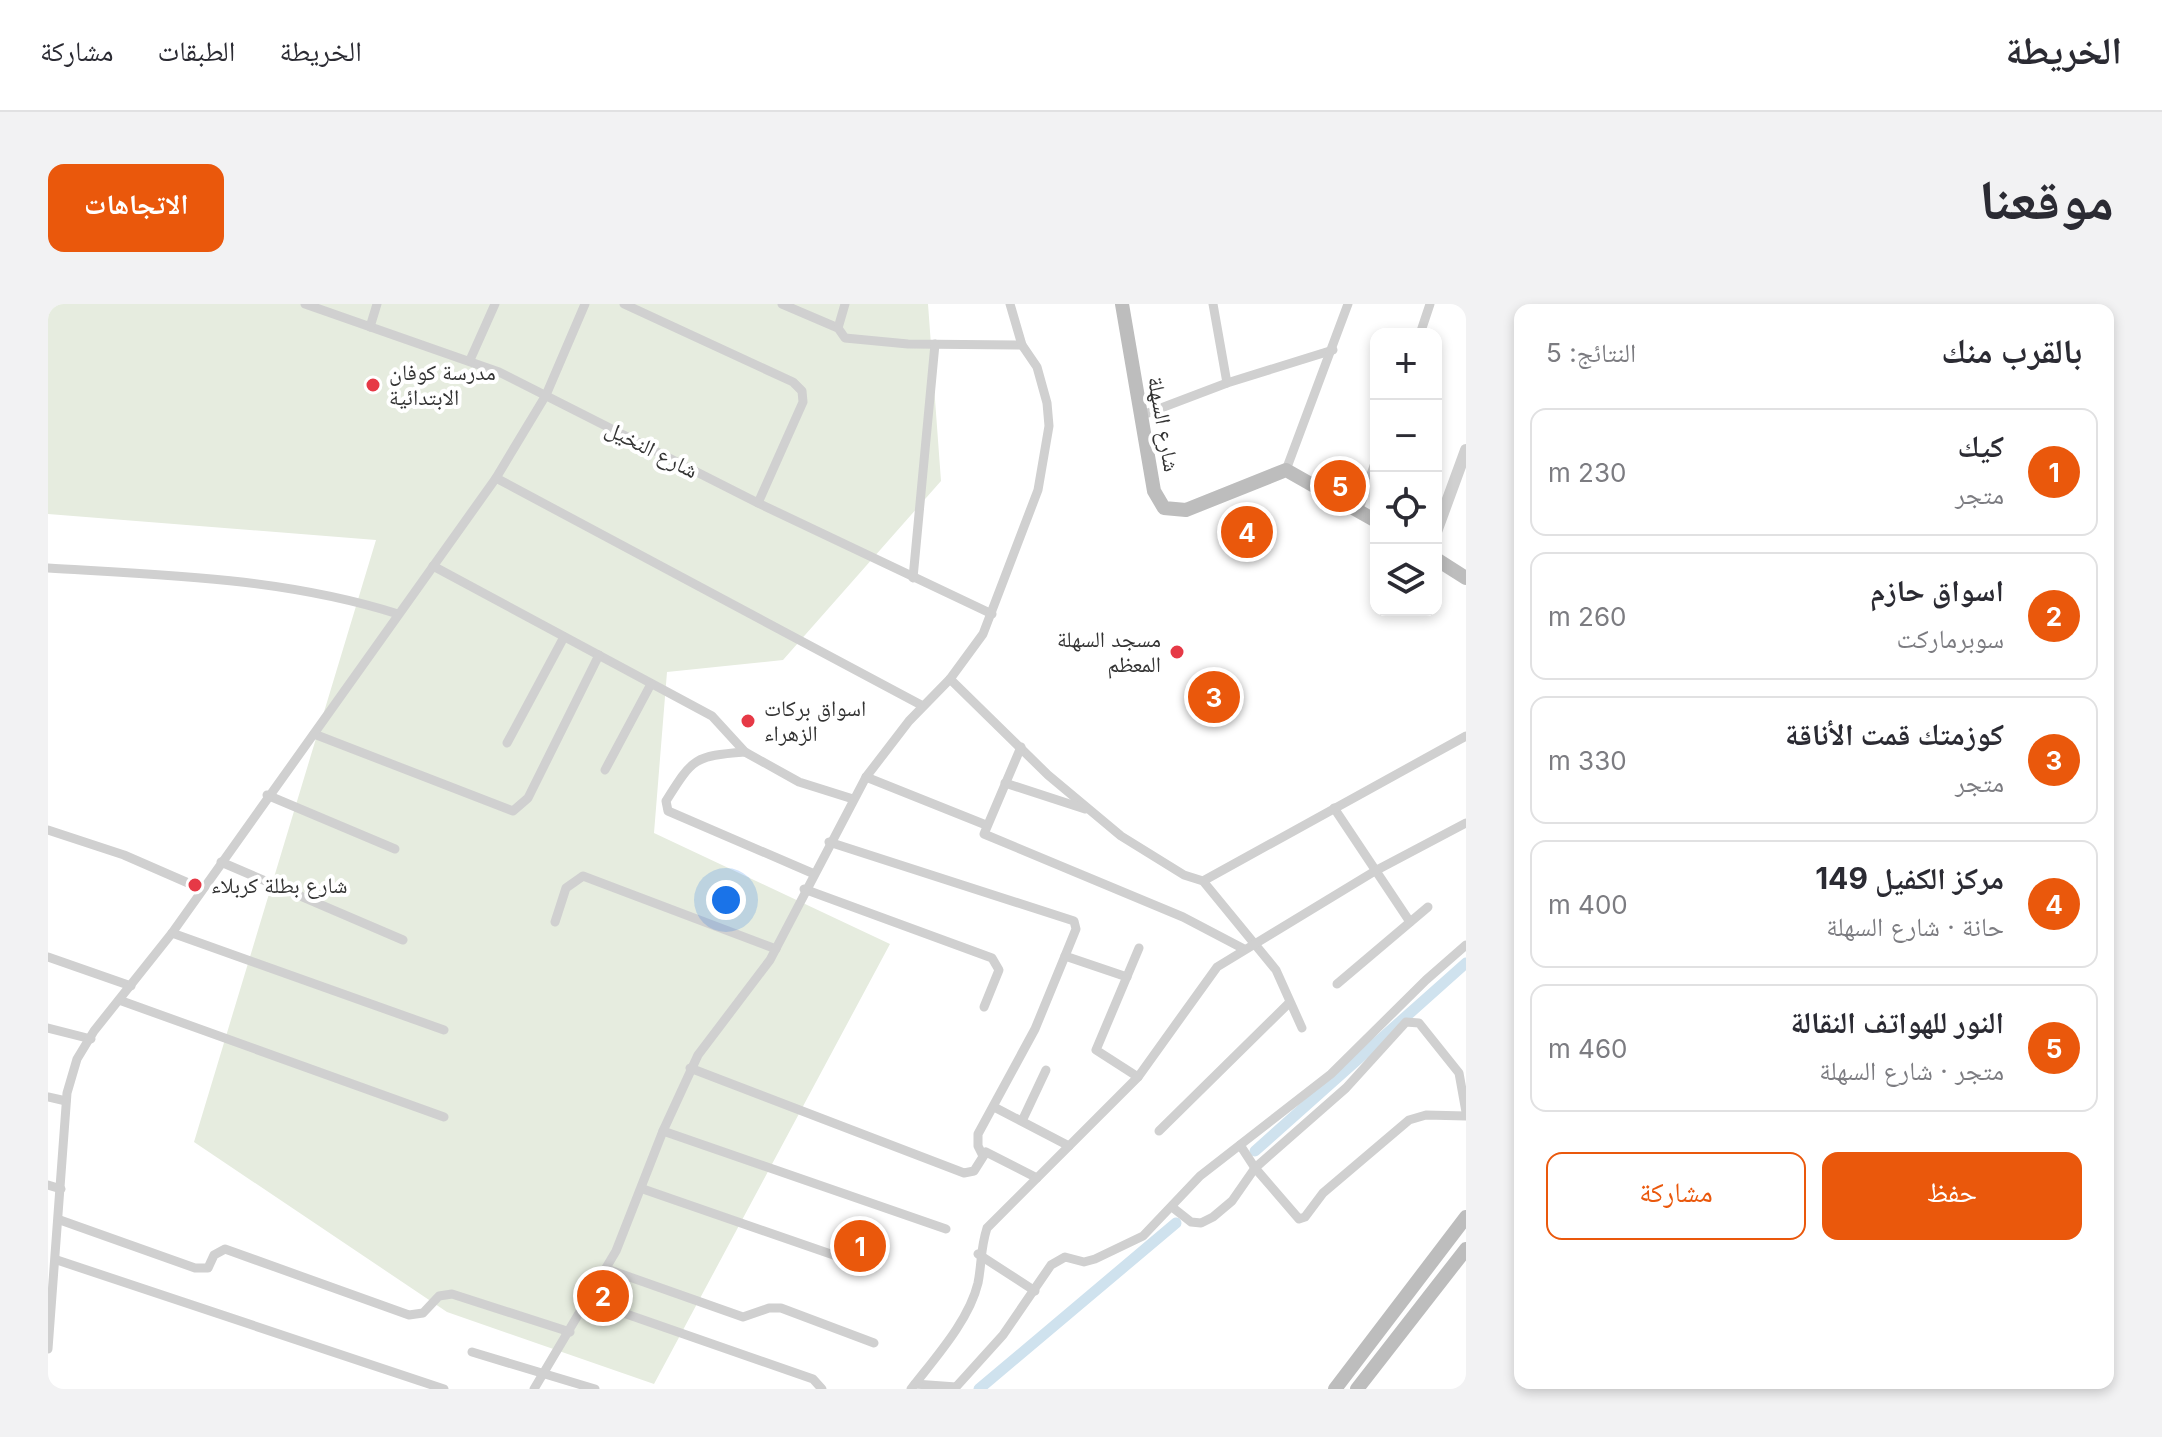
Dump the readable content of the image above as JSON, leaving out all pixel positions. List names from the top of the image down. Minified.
{"streets":{"main road":["شارع السهلة"],"street":["شارع النخيل"]},"places":["مدرسة كوفان الابتدائية","مسجد السهلة المعظم","اسواق بركات الزهراء","شارع بطلة كربلاء"],"page":{"header":"الخريطة","nav":["الخريطة","الطبقات","مشاركة"],"title":"موقعنا","buttons":["الاتجاهات",["حفظ","مشاركة"]],"heading":["بالقرب منك","النتائج: 5"],"map_buttons":["+","−"],"list":[{"mark":"1","name":"كيك","note":"متجر","value":"230 m"},{"mark":"2","name":"اسواق حازم","note":"سوبرماركت","value":"260 m"},{"mark":"3","name":"كوزمتك قمت الأناقة","note":"متجر","value":"330 m"},{"mark":"4","name":"مركز الكفيل 149","note":"حانة · شارع السهلة","value":"400 m"},{"mark":"5","name":"النور للهواتف النقالة","note":"متجر · شارع السهلة","value":"460 m"}],"pins":["5","4","3","1","2"]}}
